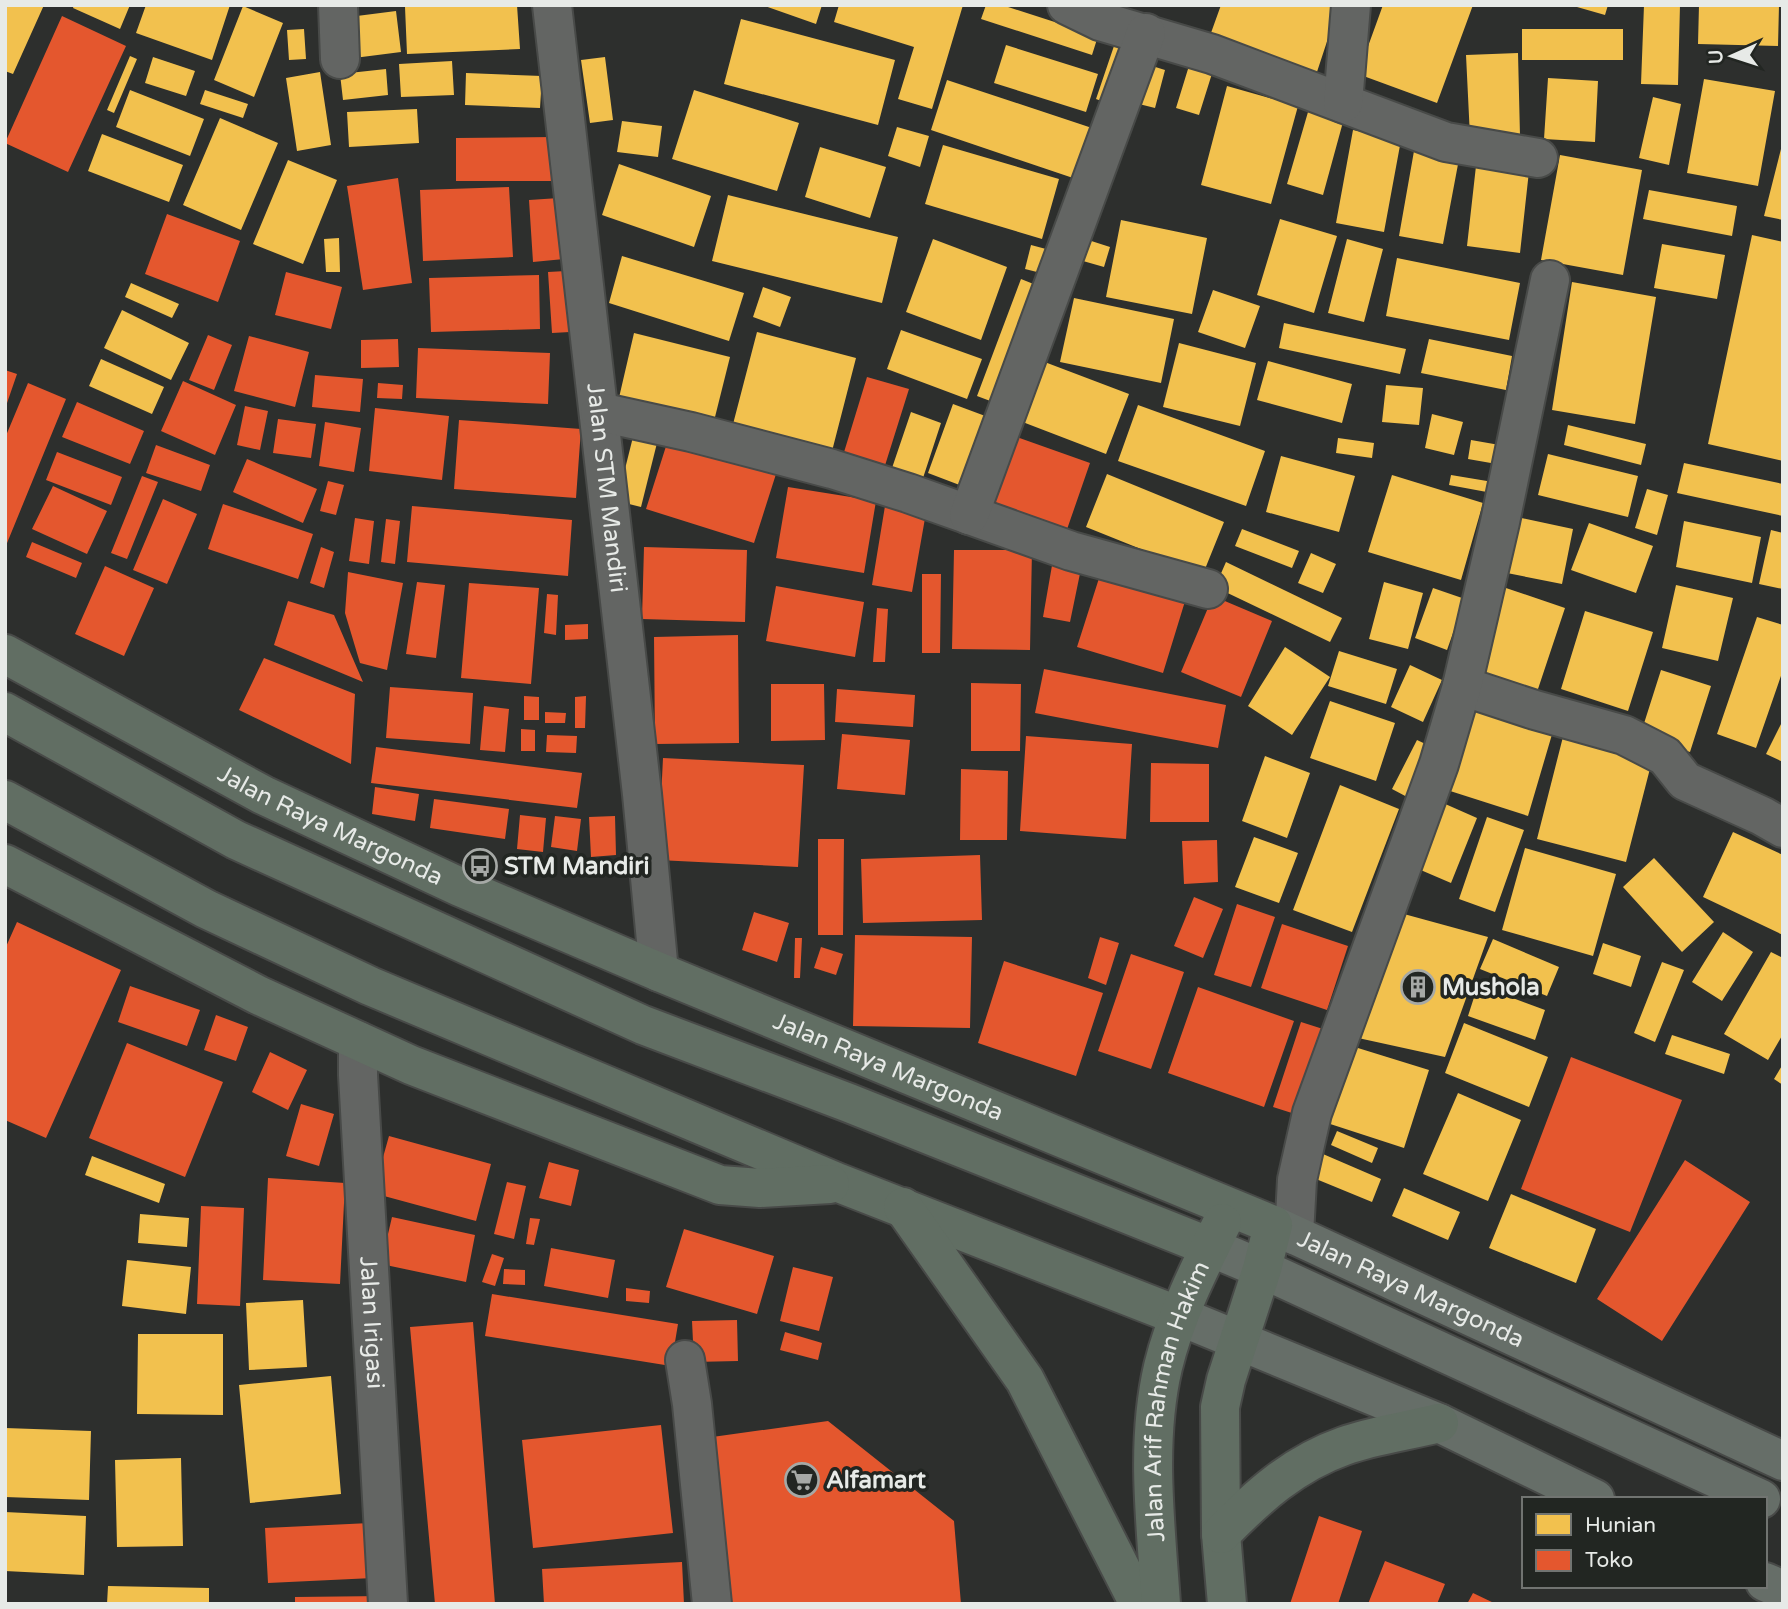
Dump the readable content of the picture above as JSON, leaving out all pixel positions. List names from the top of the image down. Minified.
{"streets":{"highway":["Jalan Raya Margonda","Jalan Arif Rahman Hakim"],"street":["Jalan STM Mandiri","Jalan Irigasi"]},"crossings":[["Jalan STM Mandiri","Jalan Raya Margonda"],["Jalan Raya Margonda","Jalan Arif Rahman Hakim"]],"places":{"bus stop":["STM Mandiri"],"building":["Mushola"],"supermarket":["Alfamart"]},"legend":["Hunian","Toko"],"north":"left"}
